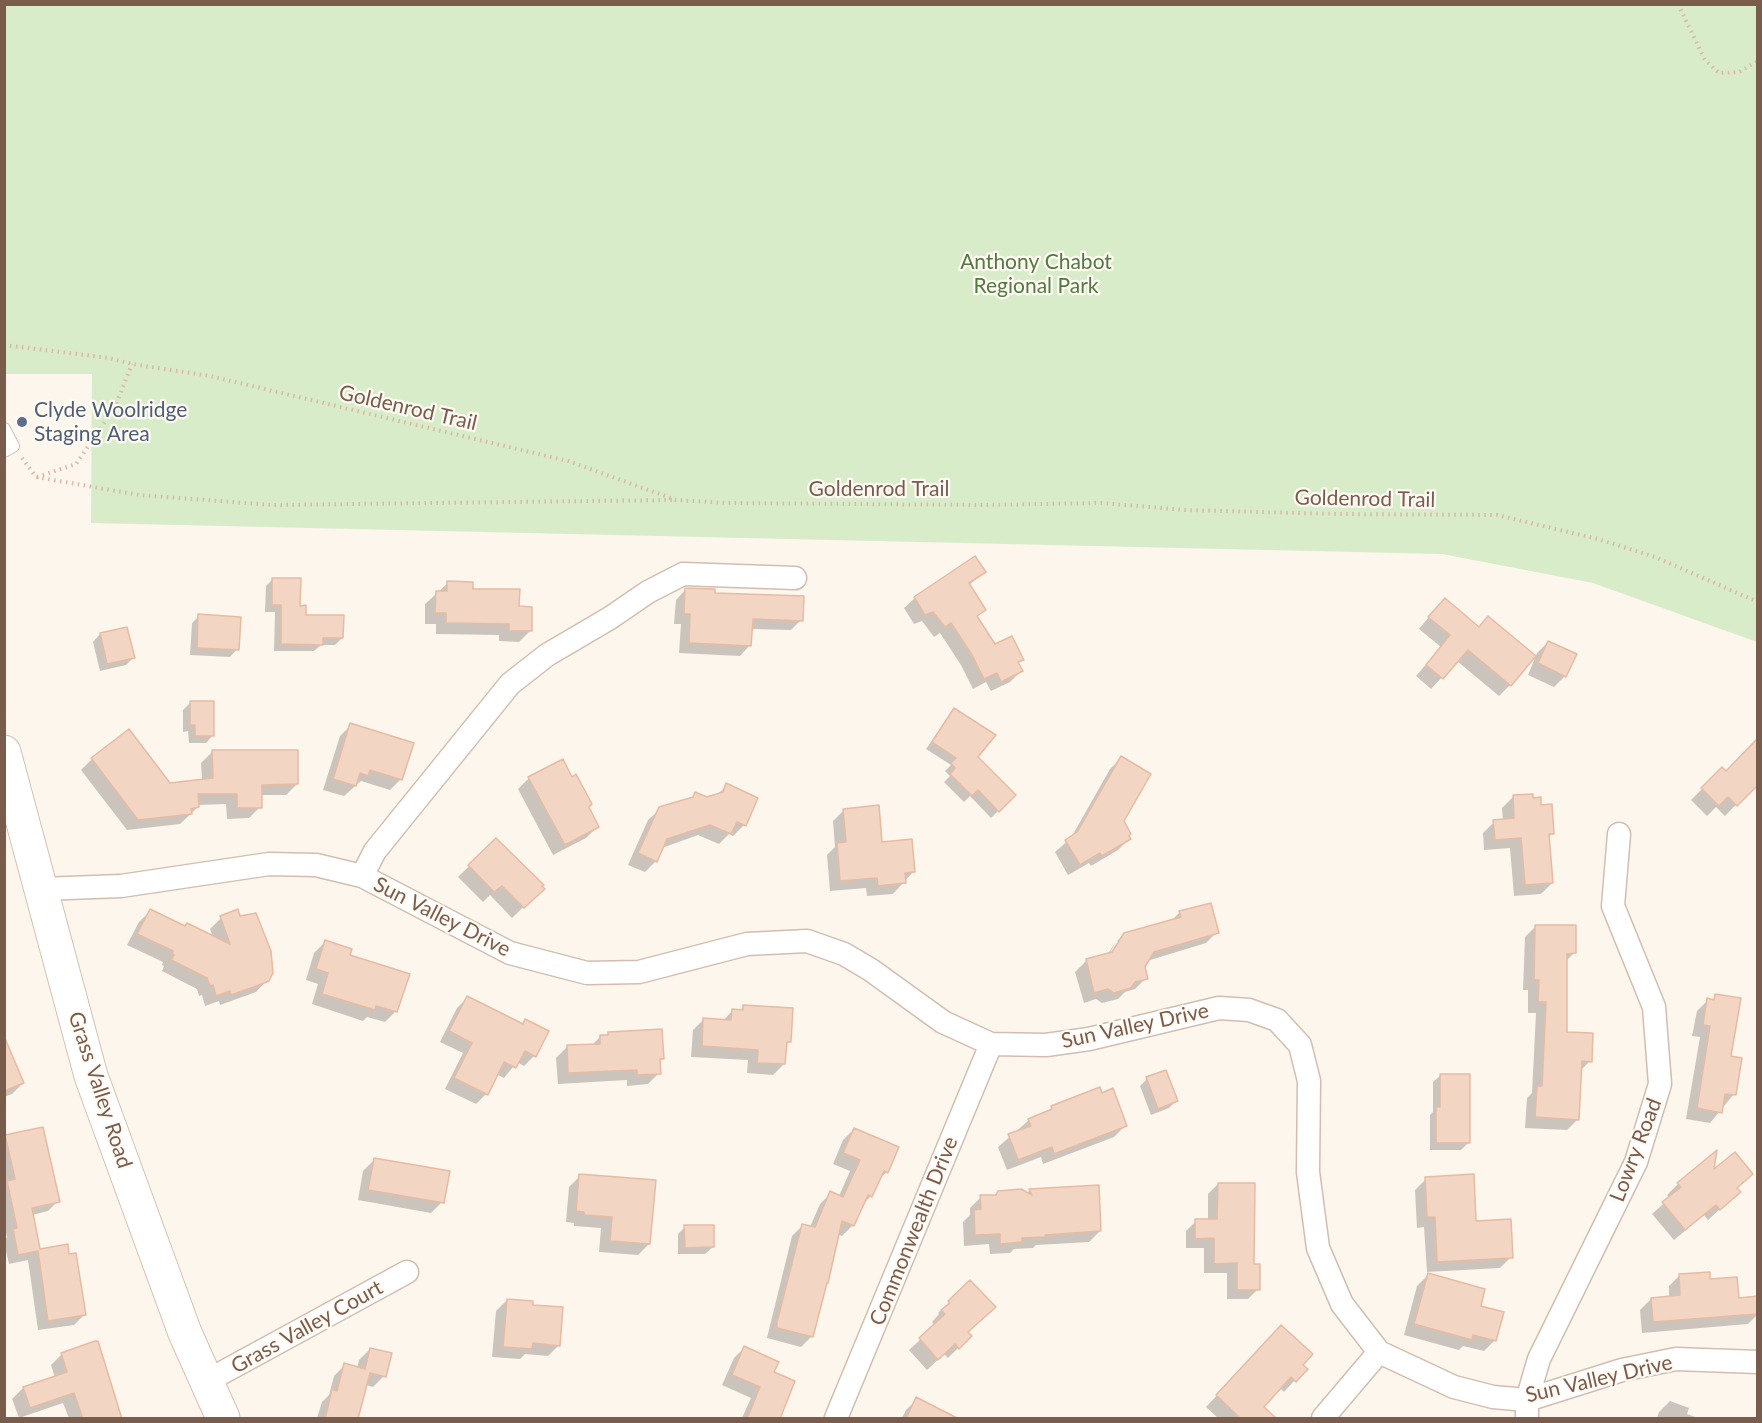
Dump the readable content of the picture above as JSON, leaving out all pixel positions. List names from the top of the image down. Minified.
{"streets":{"main road":["Grass Valley Road"],"street":["Sun Valley Drive","Lowry Road","Commonwealth Drive","Grass Valley Court"],"path":["Goldenrod Trail"]},"crossings":[["Sun Valley Drive","Grass Valley Road"],["Sun Valley Drive","Lowry Road"],["Sun Valley Drive","Commonwealth Drive"],["Grass Valley Road","Grass Valley Court"]],"parks":["Anthony Chabot Regional Park"],"places":["Clyde Woolridge Staging Area"]}
